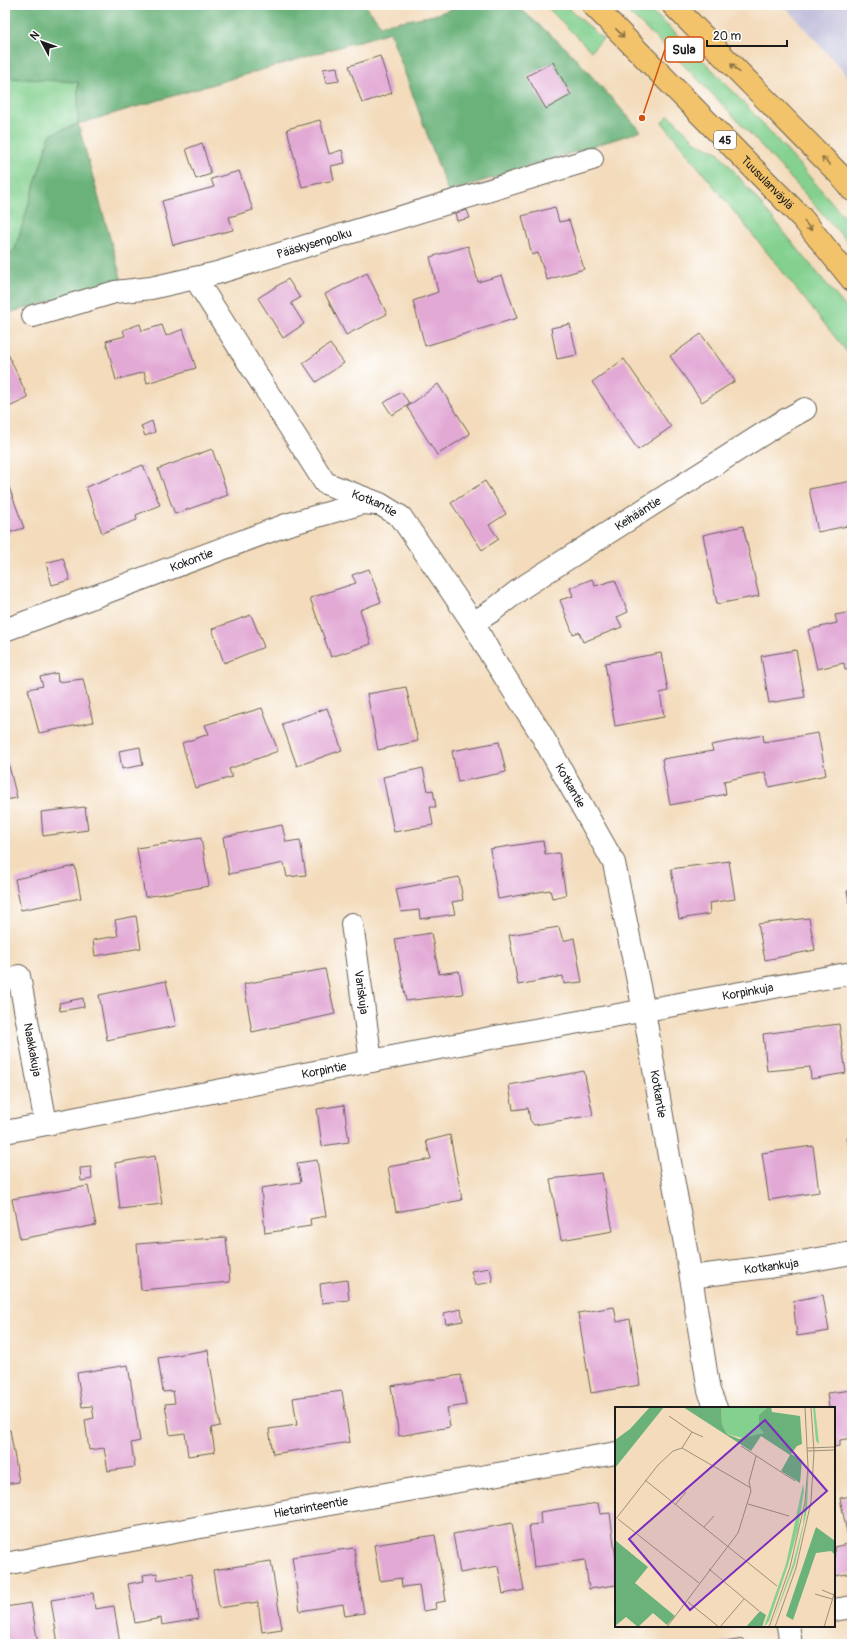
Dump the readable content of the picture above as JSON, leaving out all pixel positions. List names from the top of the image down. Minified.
{"streets":{"main road":["45","Tuusulanväylä"],"street":["Pääskysenpolku","Kotkantie","Keihääntie","Kokontie","Korpinkuja","Variskuja","Naakkakuja","Korpintie","Kotkankuja","Hietarinteentie"]},"crossings":[["Pääskysenpolku","Kotkantie"],["Kotkantie","Keihääntie"],["Kotkantie","Kokontie"],["Kotkantie","Korpinkuja"],["Kotkantie","Korpintie"],["Kotkantie","Kotkankuja"],["Korpinkuja","Korpintie"],["Variskuja","Korpintie"],["Naakkakuja","Korpintie"]],"places":["Sula"],"scale_bar":"20 m","north":"top left"}
